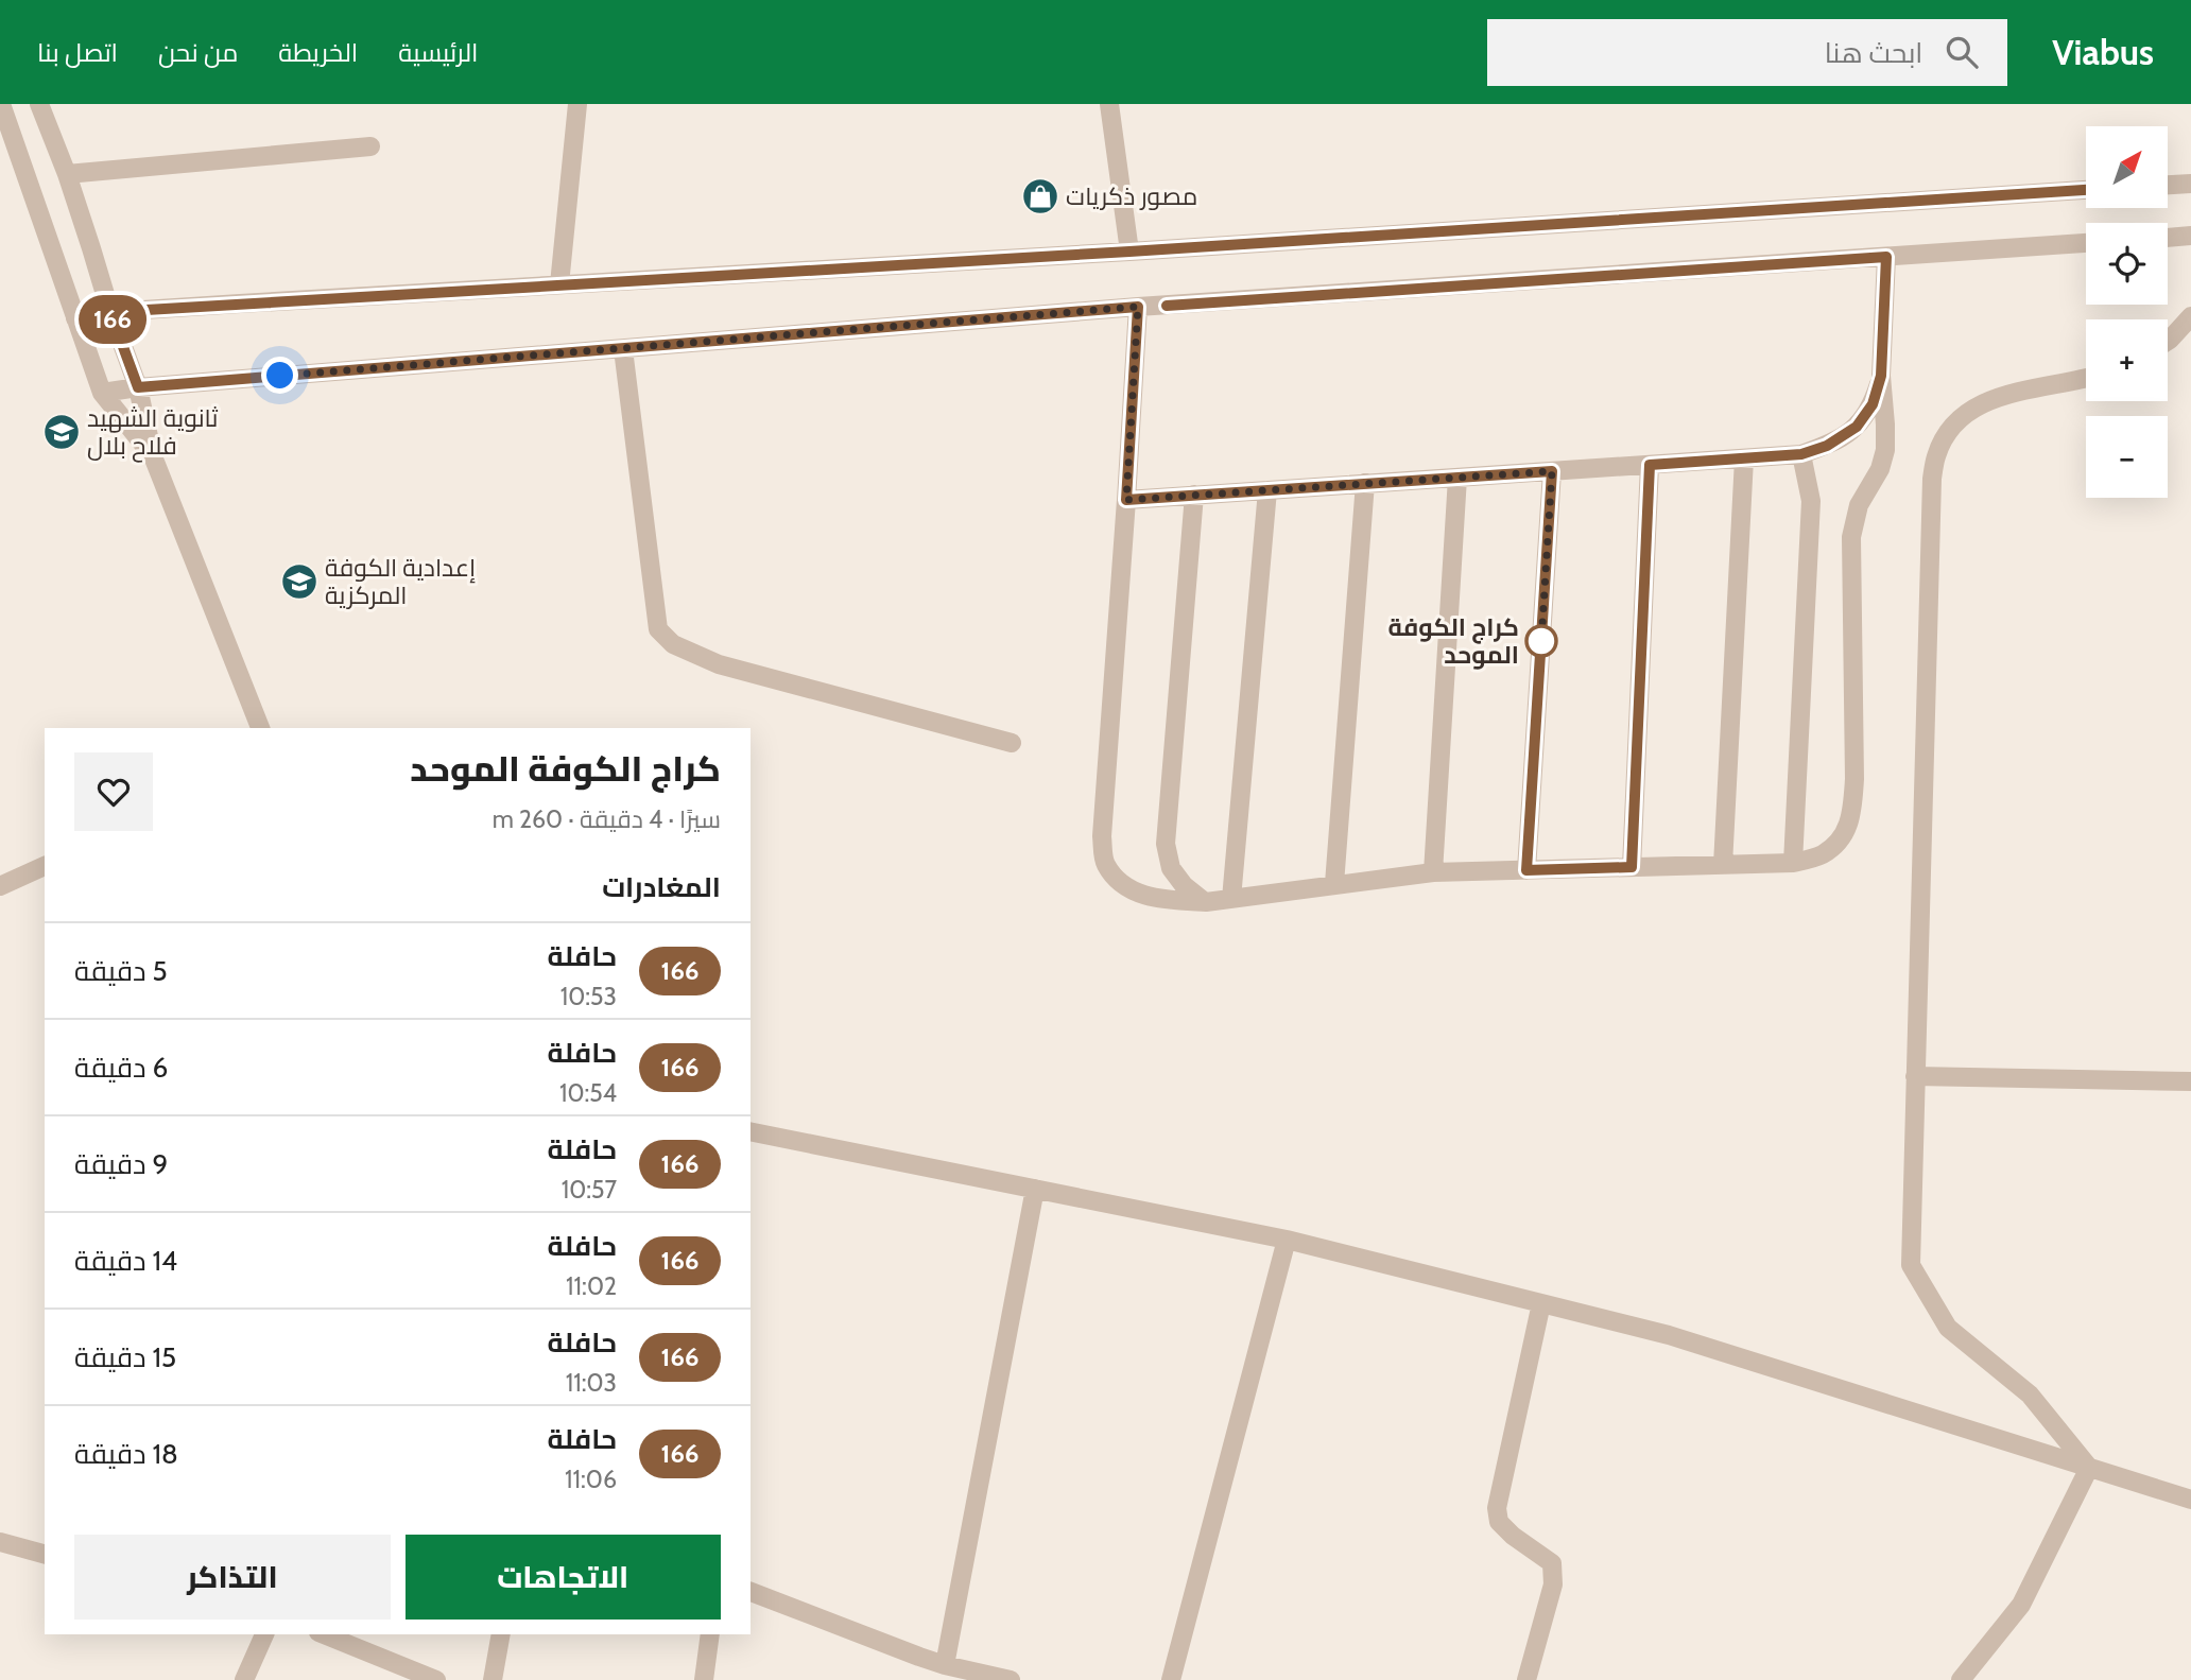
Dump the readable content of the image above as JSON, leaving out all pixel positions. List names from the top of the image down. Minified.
{"places":{"shop":["مصور ذكريات"],"school or university":["ثانوية الشهيد فلاح بلال","إعدادية الكوفة المركزية"],"other":["كراج الكوفة الموحد"]},"lines":["bus line 166"],"north":"top right","page":{"header":"Viabus","search":"ابحث هنا","nav":["الرئيسية","الخريطة","من نحن","اتصل بنا"],"on_map":"166","map_buttons":["+","−"],"heading":[["كراج الكوفة الموحد","سيرًا · 4 دقيقة · 260 m"],"المغادرات"],"list":[{"mark":"166","name":"حافلة","note":"10:53","value":"5 دقيقة"},{"mark":"166","name":"حافلة","note":"10:54","value":"6 دقيقة"},{"mark":"166","name":"حافلة","note":"10:57","value":"9 دقيقة"},{"mark":"166","name":"حافلة","note":"11:02","value":"14 دقيقة"},{"mark":"166","name":"حافلة","note":"11:03","value":"15 دقيقة"},{"mark":"166","name":"حافلة","note":"11:06","value":"18 دقيقة"}],"buttons":["الاتجاهات","التذاكر"]}}
